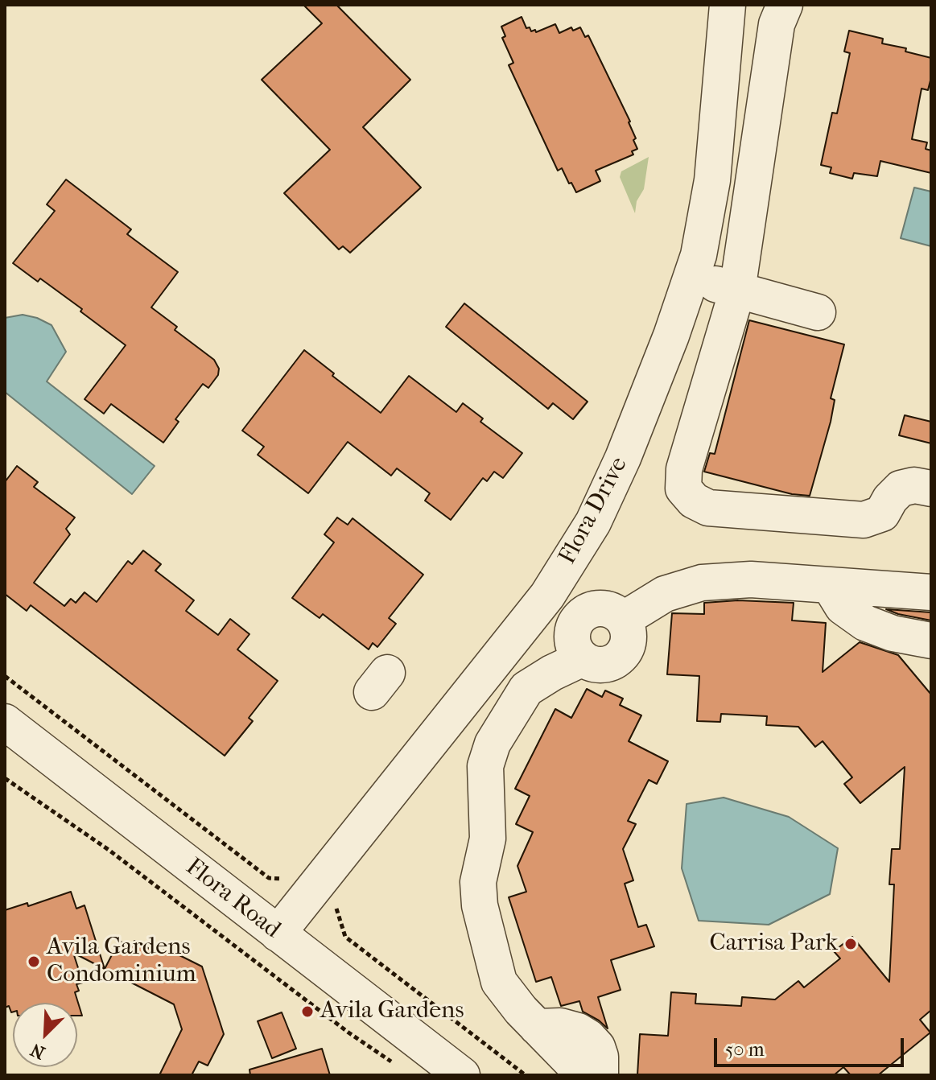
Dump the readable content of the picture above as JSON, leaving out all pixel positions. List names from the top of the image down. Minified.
{"streets":{"street":["Flora Drive","Flora Road"]},"crossings":[["Flora Drive","Flora Road"]],"places":["Carrisa Park","Avila Gardens Condominium","Avila Gardens"],"scale_bar":"50 m","north":"bottom left"}
